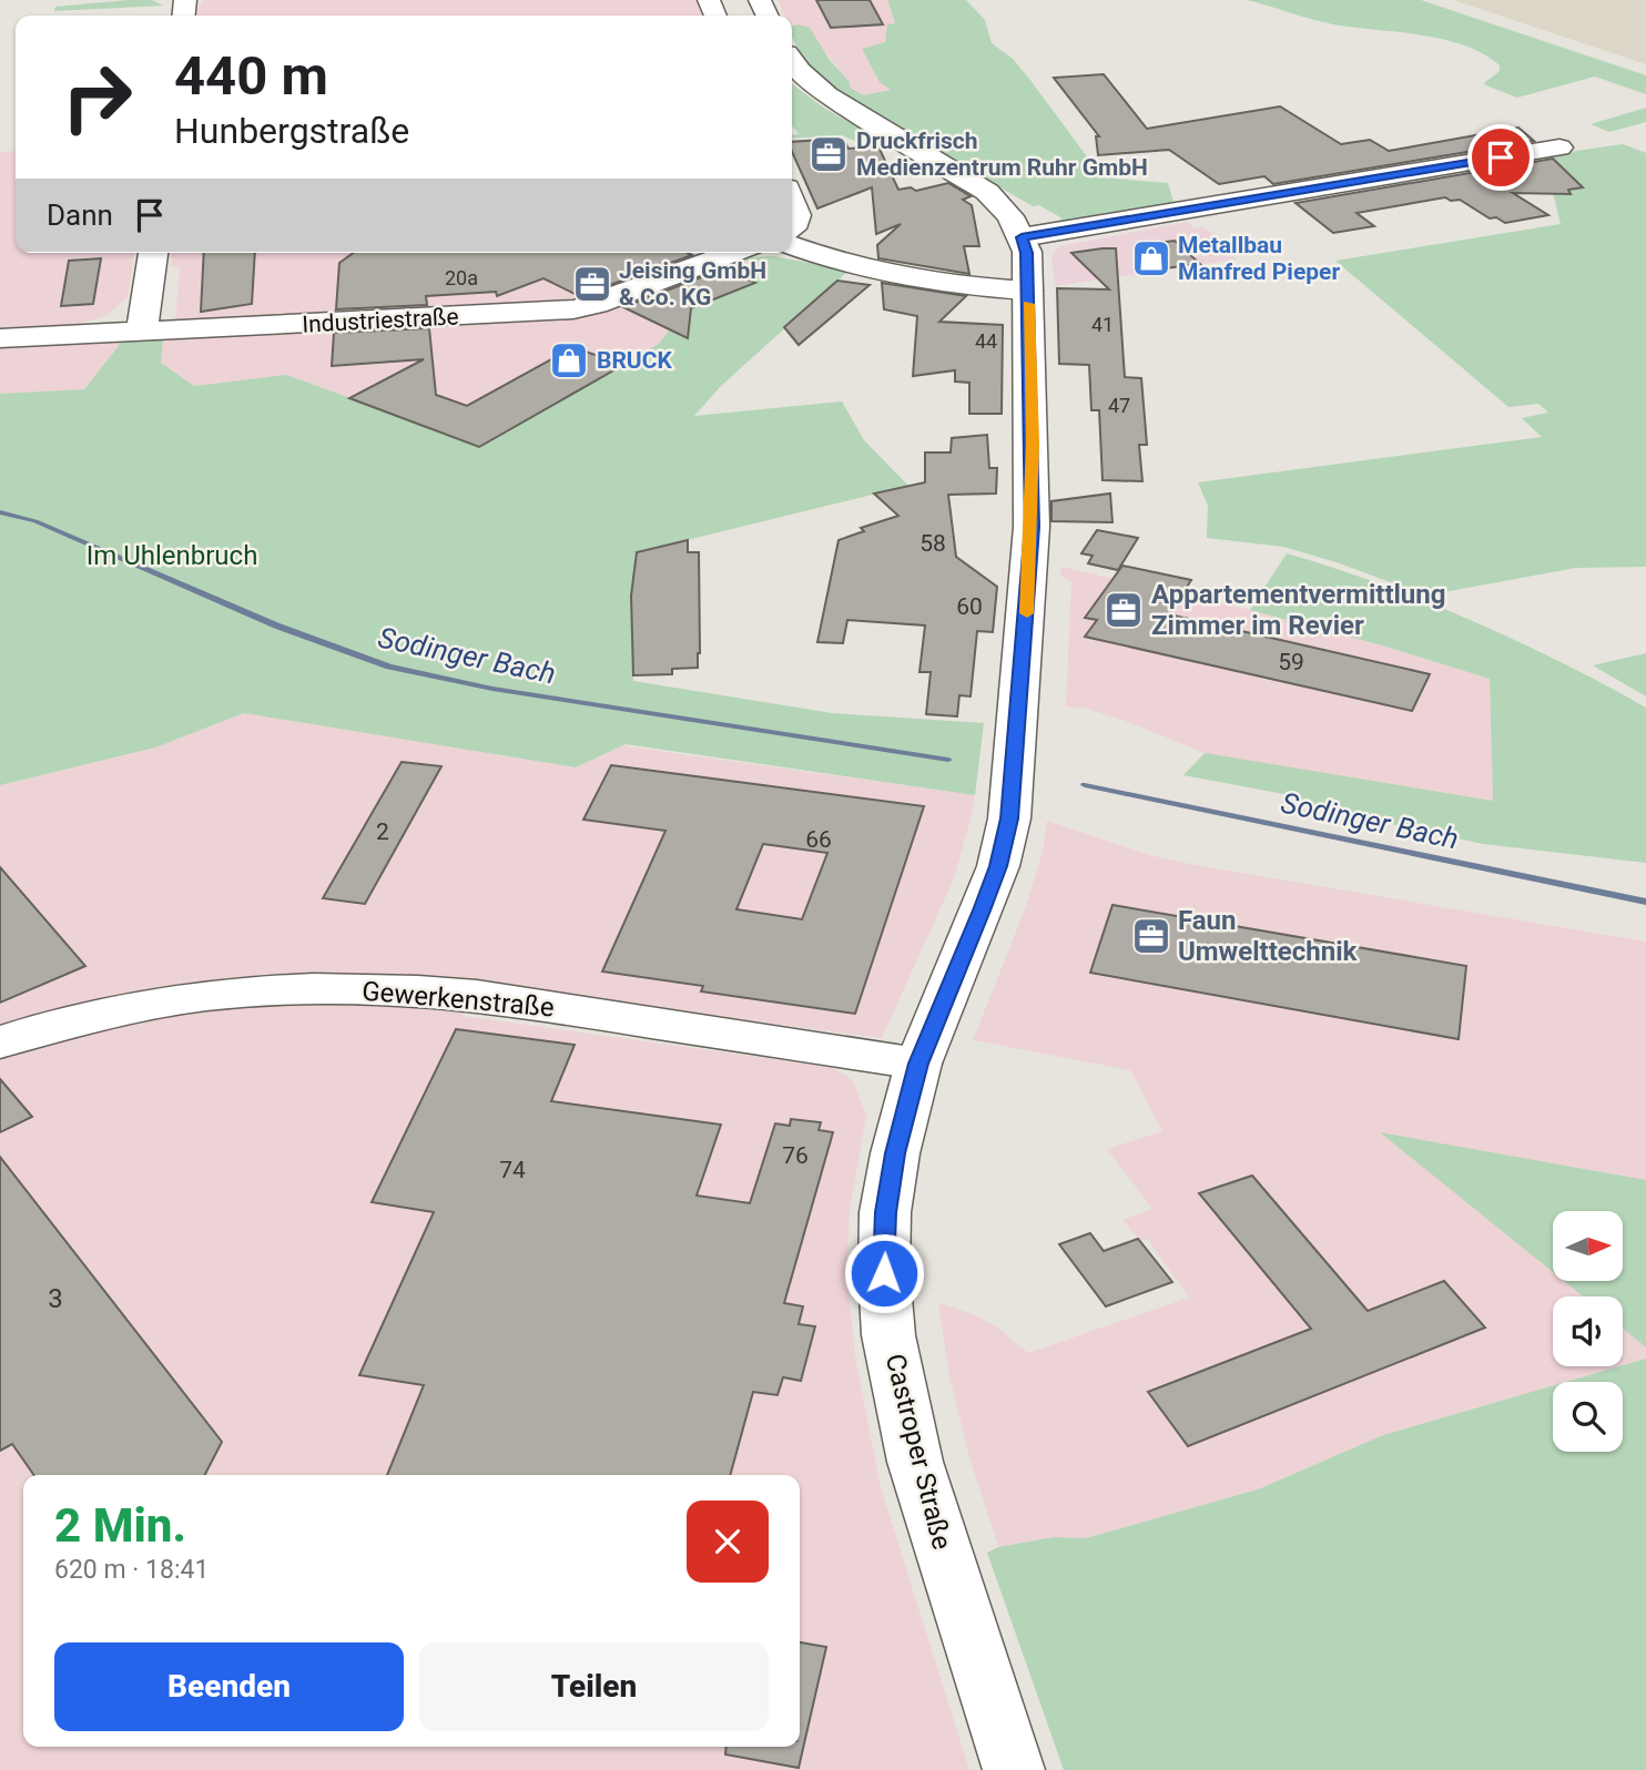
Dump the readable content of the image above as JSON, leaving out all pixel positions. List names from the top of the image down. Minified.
{"streets":{"street":["Industriestraße","Gewerkenstraße","Castroper Straße"]},"crossings":[["Gewerkenstraße","Castroper Straße"]],"water":["Sodinger Bach"],"parks":["Im Uhlenbruch"],"places":{"office":["Druckfrisch Medienzentrum Ruhr GmbH","Jeising GmbH & Co. KG","Appartementvermittlung Zimmer im Revier","Faun Umwelttechnik"],"shop":["Metallbau Manfred Pieper","BRUCK"]},"house_numbers":["20a","41","44","47","58","60","59","2","66","76","74","3"],"north":"right","page":{"turn":["440 m","Hunbergstraße"],"then":"Dann","heading":["2 Min.","620 m · 18:41"],"buttons":["Beenden","Teilen"]}}
